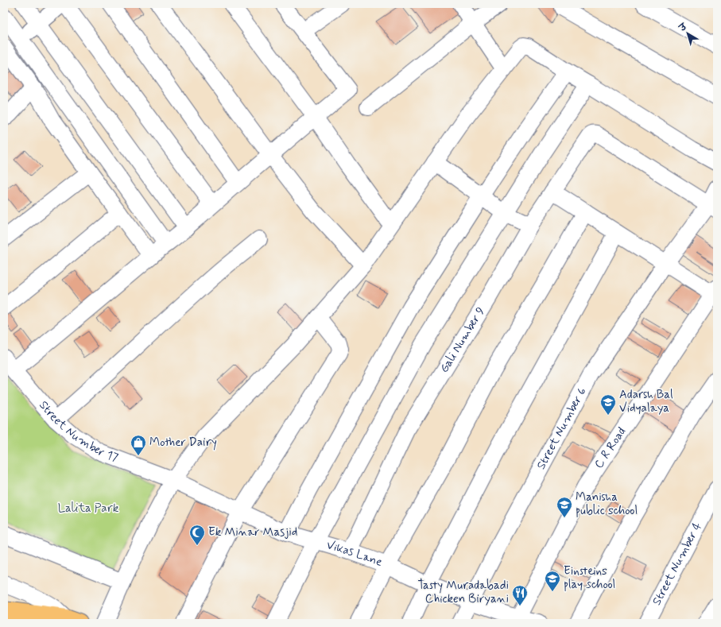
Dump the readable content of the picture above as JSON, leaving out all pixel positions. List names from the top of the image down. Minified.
{"streets":{"street":["Gali Number 9","Street Number 6","Street Number 17","C R Road","Vikas Lane","Street Number 4"]},"crossings":[["Gali Number 9","Street Number 6"],["Gali Number 9","Vikas Lane"],["Street Number 6","Vikas Lane"],["Street Number 17","Vikas Lane"],["C R Road","Vikas Lane"]],"parks":["Lalita Park"],"places":{"school or university":["Adarsh Bal Vidyalaya","Manisha public school","Einsteins play school"],"shop":["Mother Dairy"],"mosque":["Ek Minar Masjid"],"restaurant":["Tasty Muradabadi Chicken Biryani"]},"north":"top left"}
